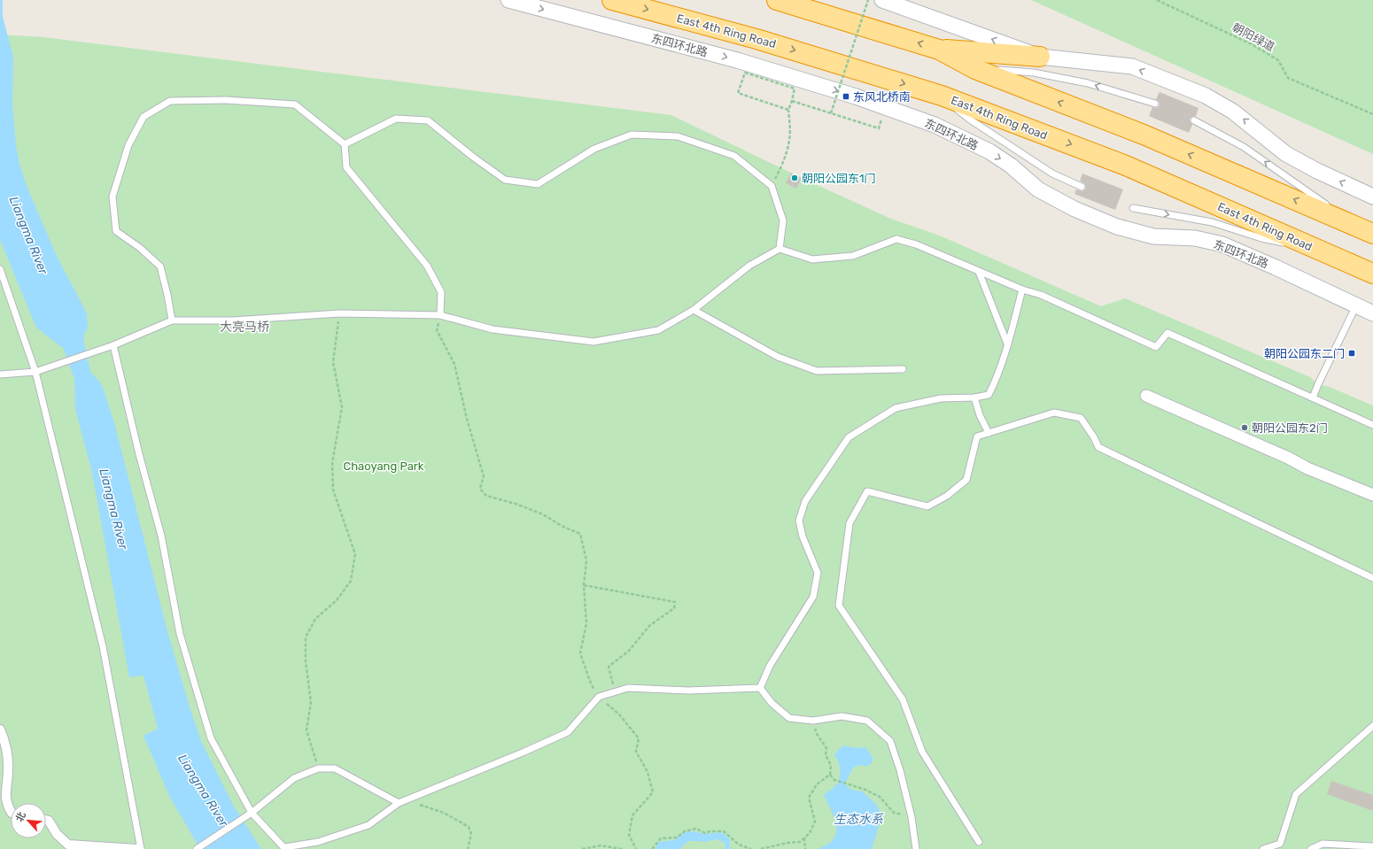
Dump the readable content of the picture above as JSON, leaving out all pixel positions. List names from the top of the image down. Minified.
{"streets":{"highway":["East 4th Ring Road"],"street":["东四环北路"],"path":["朝阳绿道"]},"districts":["大亮马桥"],"water":["Liangma River","生态水系"],"parks":["Chaoyang Park"],"places":{"transit":["东风北桥南","朝阳公园东二门"],"other":["朝阳公园东1门","朝阳公园东2门"]},"north":"top left"}
